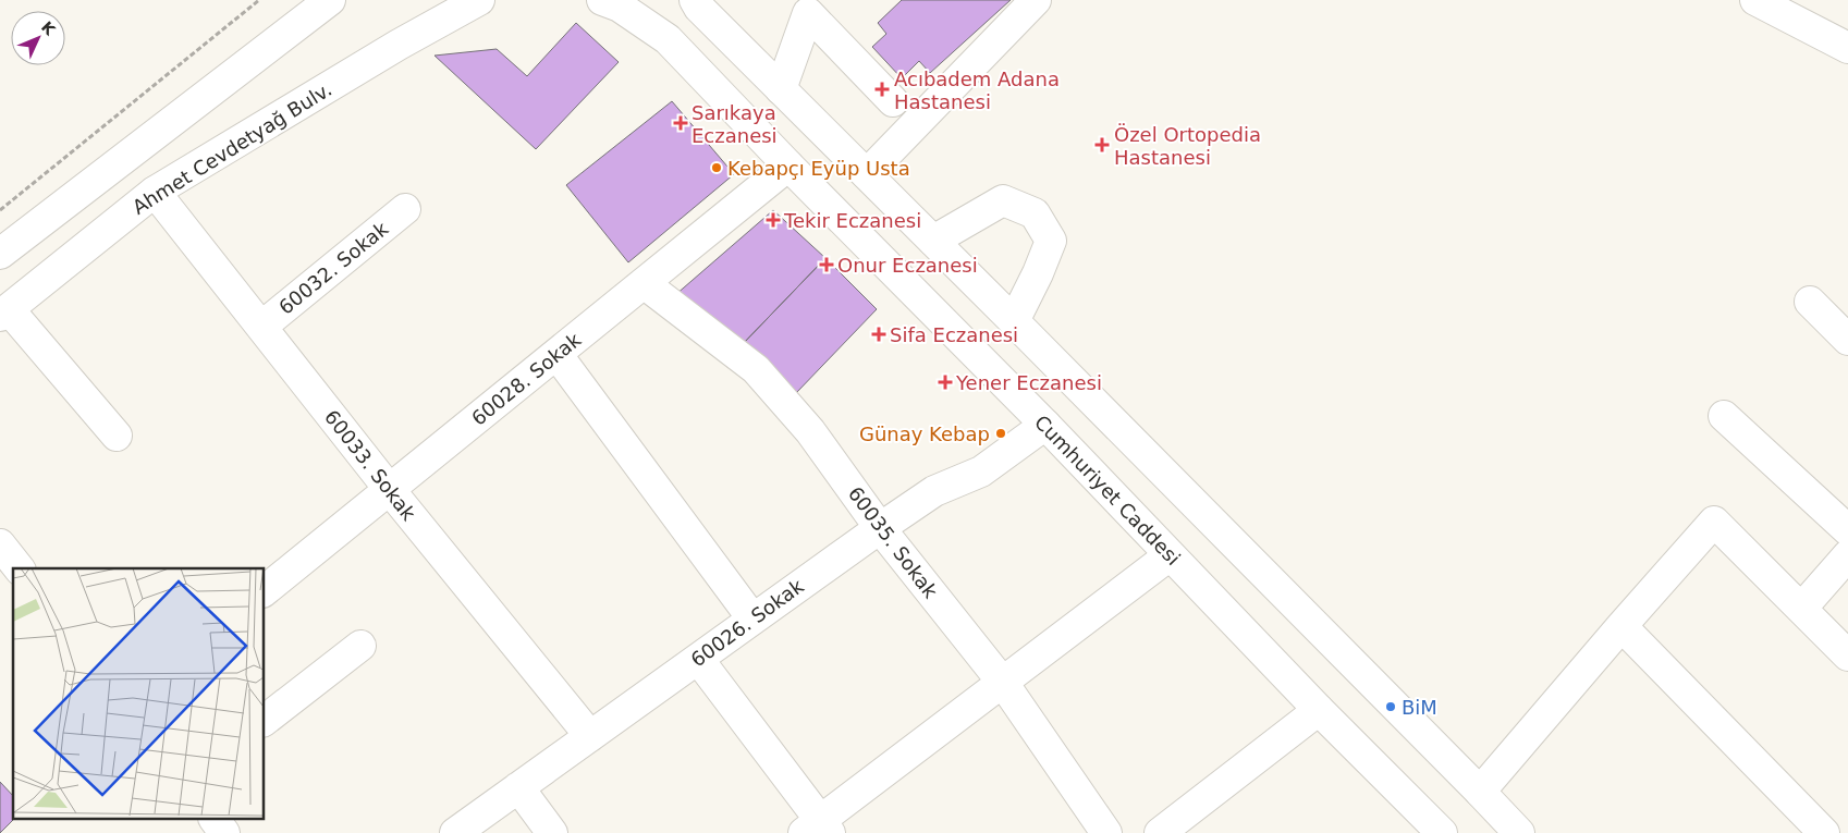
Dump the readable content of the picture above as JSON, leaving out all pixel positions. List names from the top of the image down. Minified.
{"streets":{"street":["Ahmet Cevdetyağ Bulv.","60032. Sokak","60028. Sokak","60033. Sokak","Cumhuriyet Caddesi","60035. Sokak","60026. Sokak"]},"crossings":[["Ahmet Cevdetyağ Bulv.","60033. Sokak"],["60032. Sokak","60033. Sokak"],["60028. Sokak","60033. Sokak"],["60028. Sokak","Cumhuriyet Caddesi"],["60028. Sokak","60035. Sokak"],["60033. Sokak","60026. Sokak"],["Cumhuriyet Caddesi","60026. Sokak"],["60035. Sokak","60026. Sokak"]],"places":{"health":["Acıbadem Adana Hastanesi","Sarıkaya Eczanesi","Özel Ortopedia Hastanesi","Tekir Eczanesi","Onur Eczanesi","Sifa Eczanesi","Yener Eczanesi"],"other":["Kebapçı Eyüp Usta","Günay Kebap","BiM"]},"north":"top right"}
